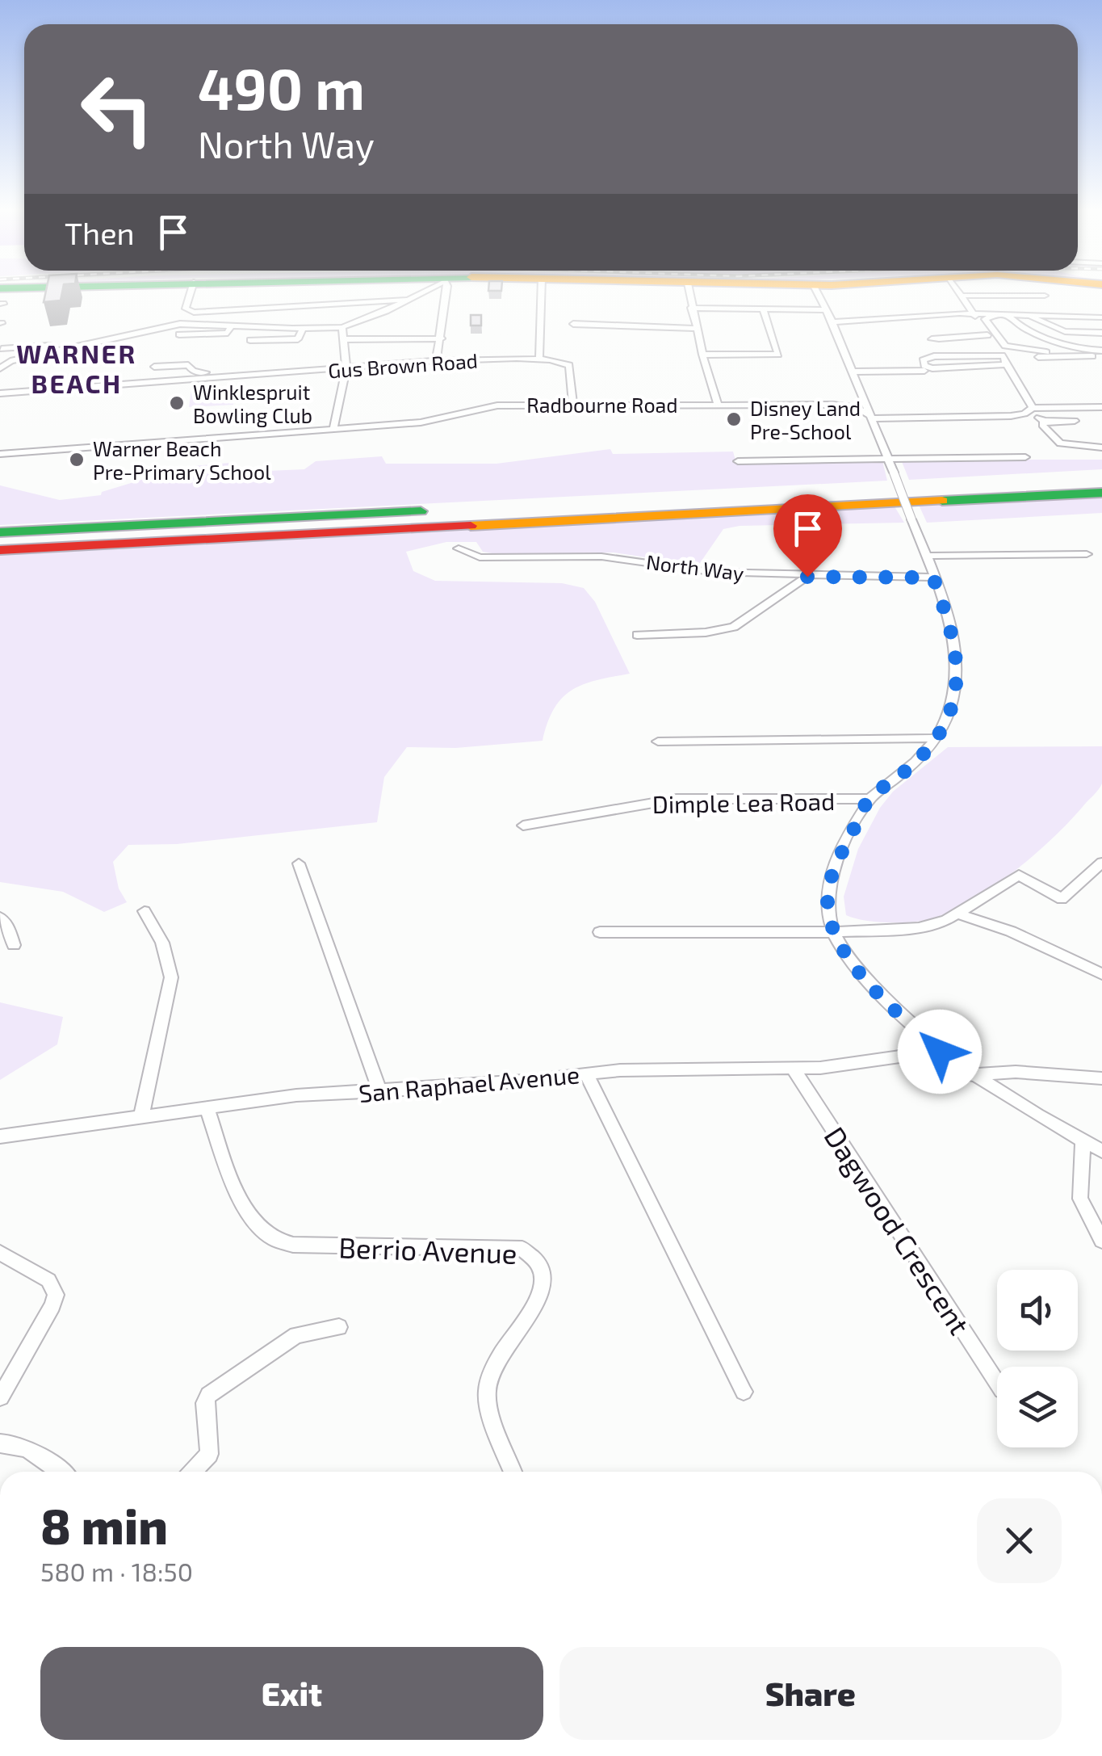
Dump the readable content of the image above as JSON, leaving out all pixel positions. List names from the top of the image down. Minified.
{"streets":{"street":["Gus Brown Road","Radbourne Road","North Way","Dimple Lea Road","San Raphael Avenue","Dagwood Crescent","Berrio Avenue"]},"crossings":[["Gus Brown Road","Radbourne Road"],["San Raphael Avenue","Dagwood Crescent"],["San Raphael Avenue","Berrio Avenue"]],"districts":["WARNER BEACH"],"places":["Winklespruit Bowling Club","Disney Land Pre-School","Warner Beach Pre-Primary School"],"page":{"turn":["490 m","North Way"],"then":"Then","heading":["8 min","580 m · 18:50"],"buttons":["Exit","Share"]}}
